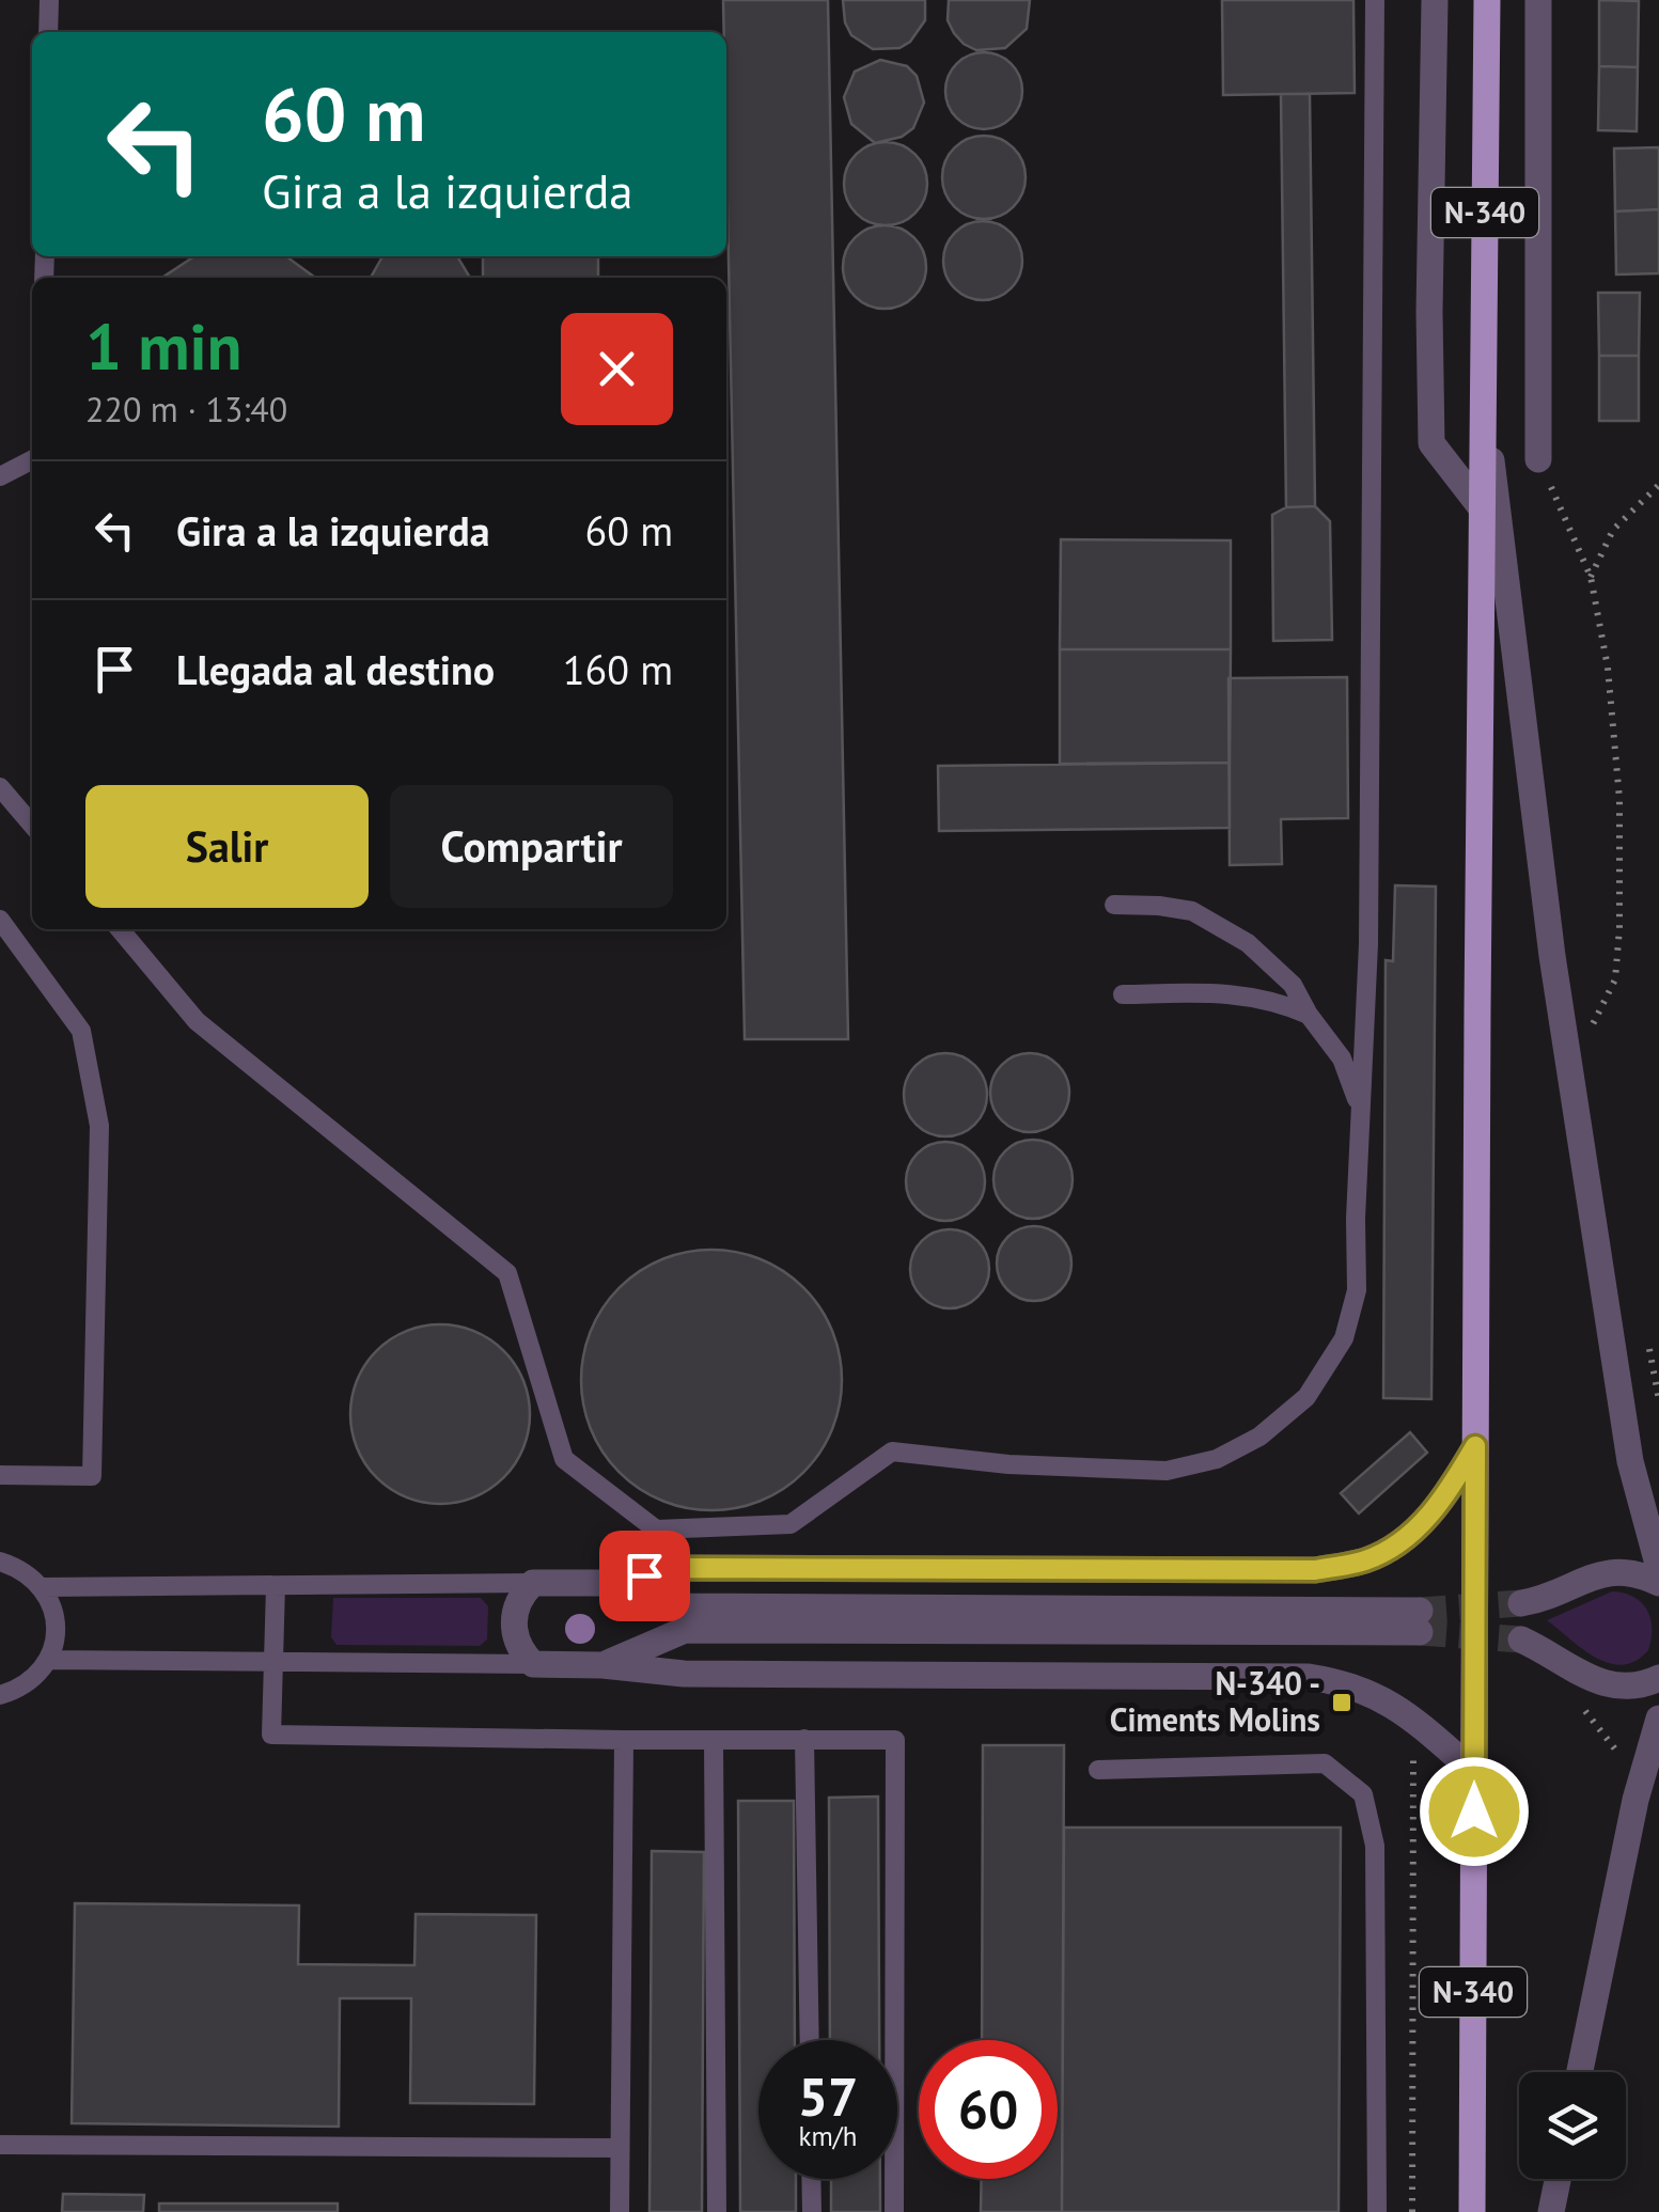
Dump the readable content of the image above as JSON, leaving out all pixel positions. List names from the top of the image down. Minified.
{"streets":{"main road":["N-340"]},"places":{"transit":["N-340 - Ciments Molins"]},"page":{"turn":["60 m","Gira a la izquierda"],"heading":["1 min","220 m · 13:40"],"list":[{"name":"Gira a la izquierda","value":"60 m"},{"name":"Llegada al destino","value":"160 m"}],"buttons":["Salir","Compartir"],"speed":"57 km/h","limit":"60"}}
